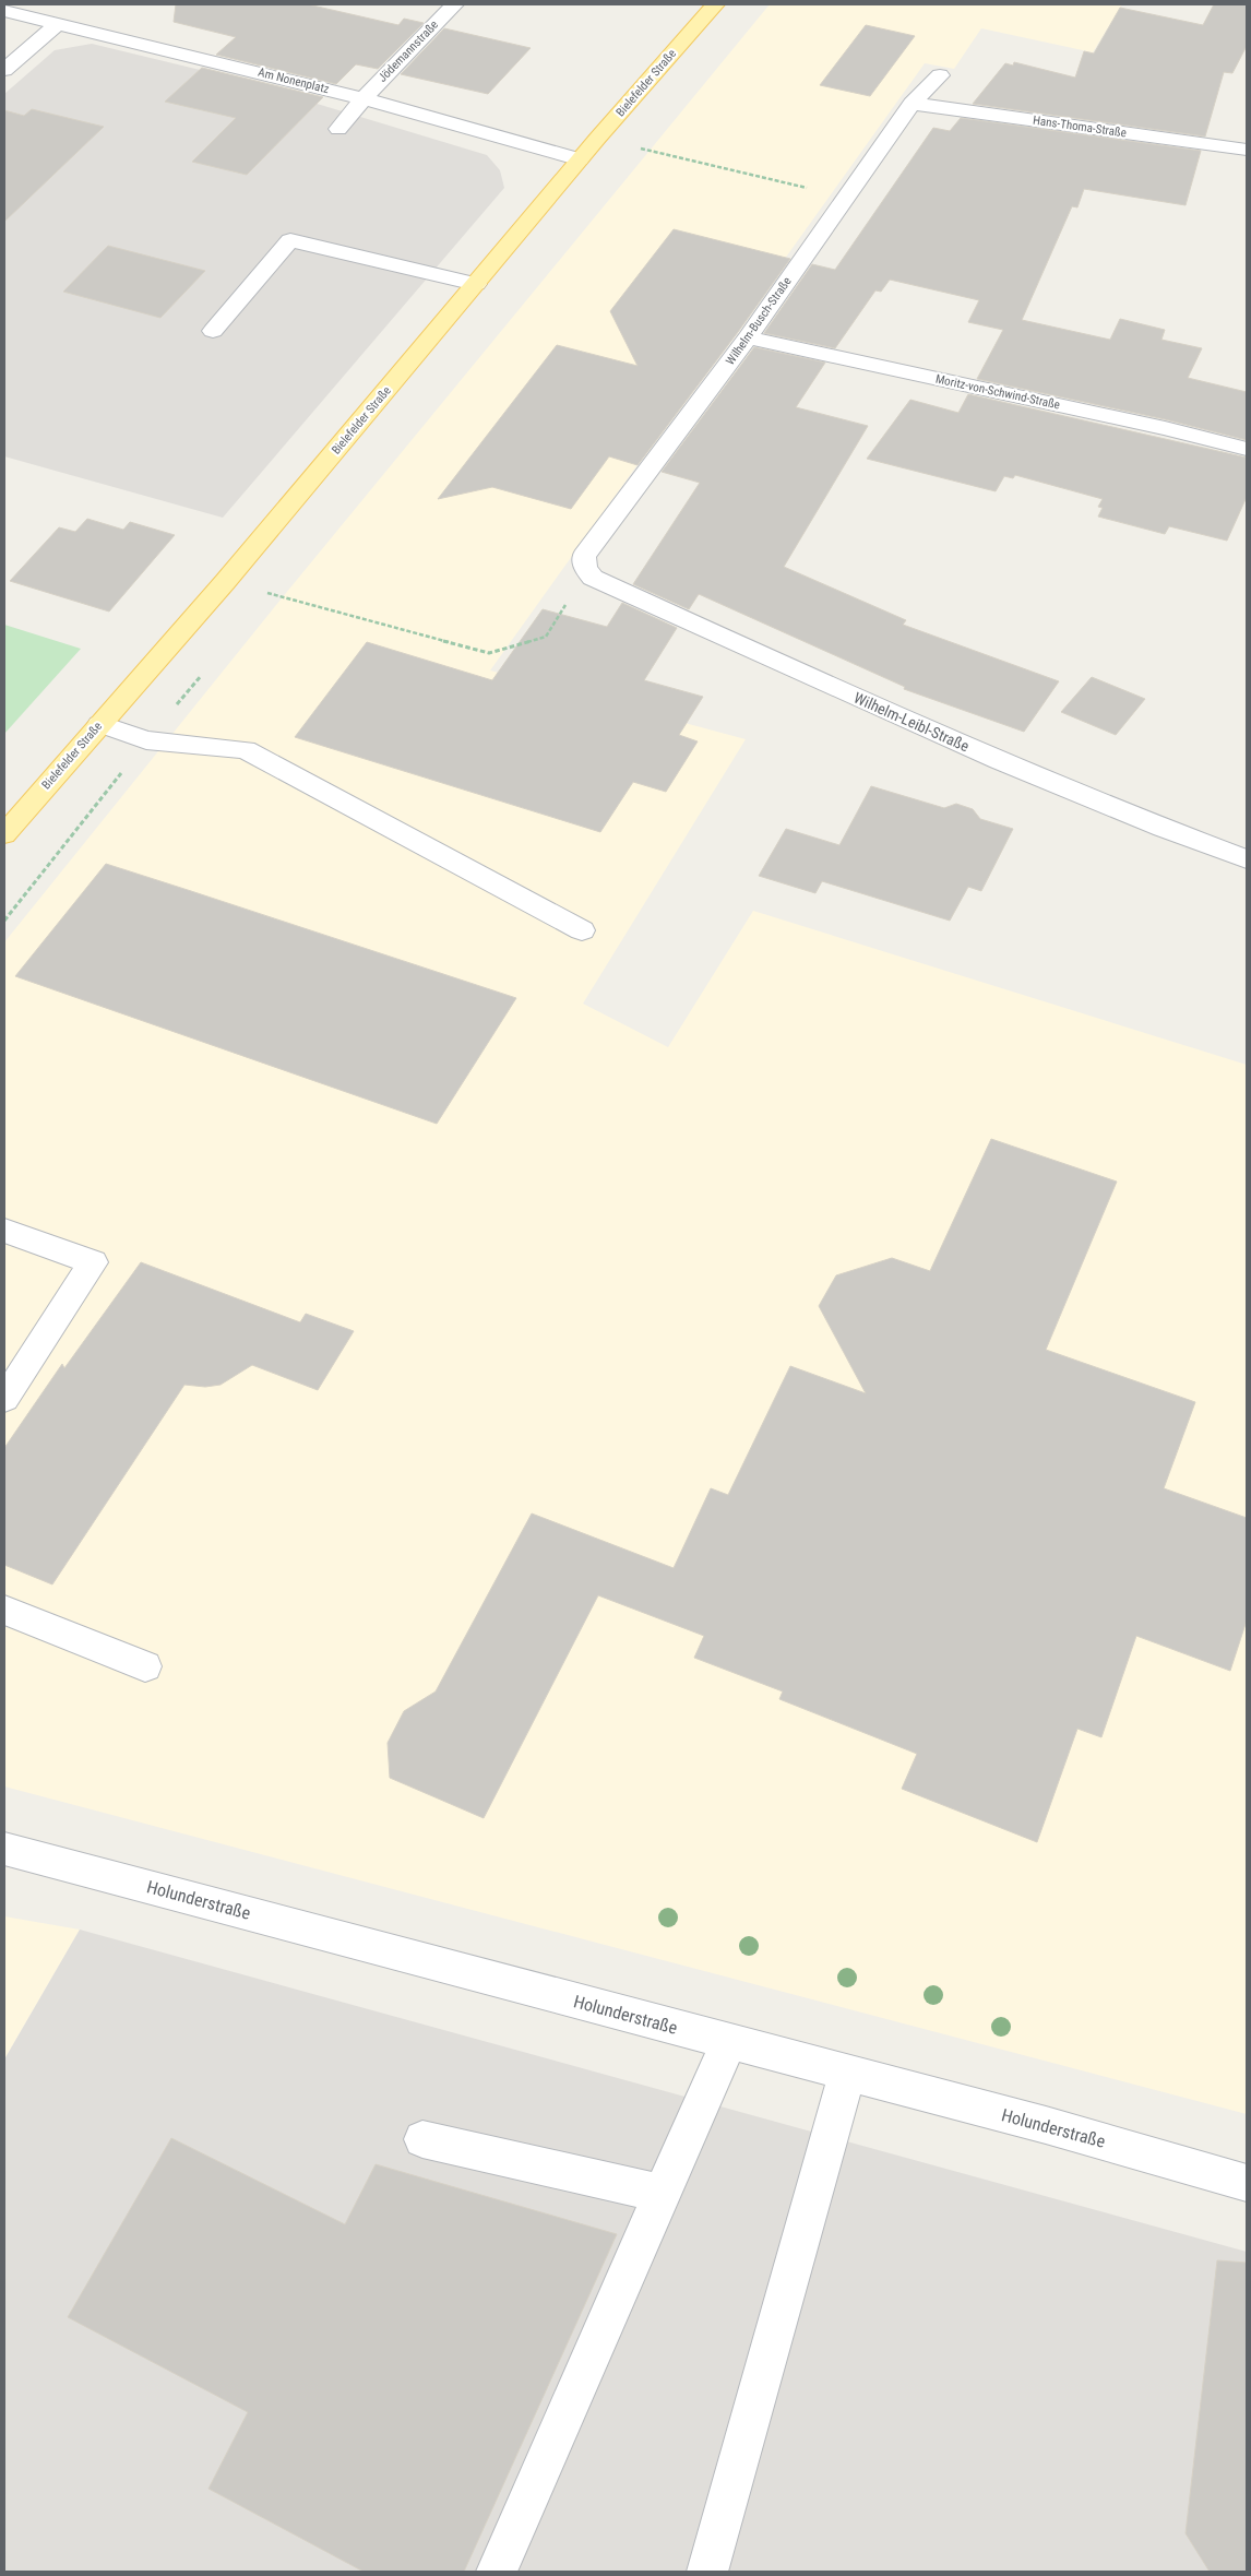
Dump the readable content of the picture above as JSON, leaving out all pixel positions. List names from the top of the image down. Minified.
{"streets":{"main road":["Bielefelder Straße"],"street":["Jödemannstraße","Am Nonenplatz","Hans-Thoma-Straße","Wilhelm-Busch-Straße","Moritz-von-Schwind-Straße","Wilhelm-Leibl-Straße","Holunderstraße"]},"crossings":[["Jödemannstraße","Am Nonenplatz"],["Am Nonenplatz","Bielefelder Straße"],["Hans-Thoma-Straße","Wilhelm-Busch-Straße"],["Wilhelm-Busch-Straße","Moritz-von-Schwind-Straße"],["Wilhelm-Busch-Straße","Wilhelm-Leibl-Straße"]]}
